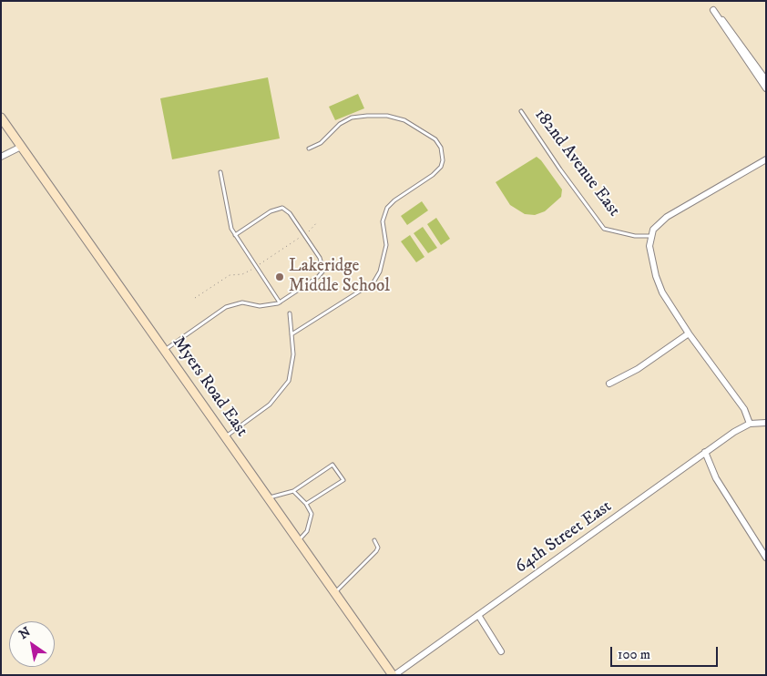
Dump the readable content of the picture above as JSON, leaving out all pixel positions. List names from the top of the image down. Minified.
{"streets":{"street":["Myers Road East","64th Street East"],"lane":["182nd Avenue East"]},"crossings":[["Myers Road East","64th Street East"]],"places":["Lakeridge Middle School"],"scale_bar":"100 m","north":"top left"}
